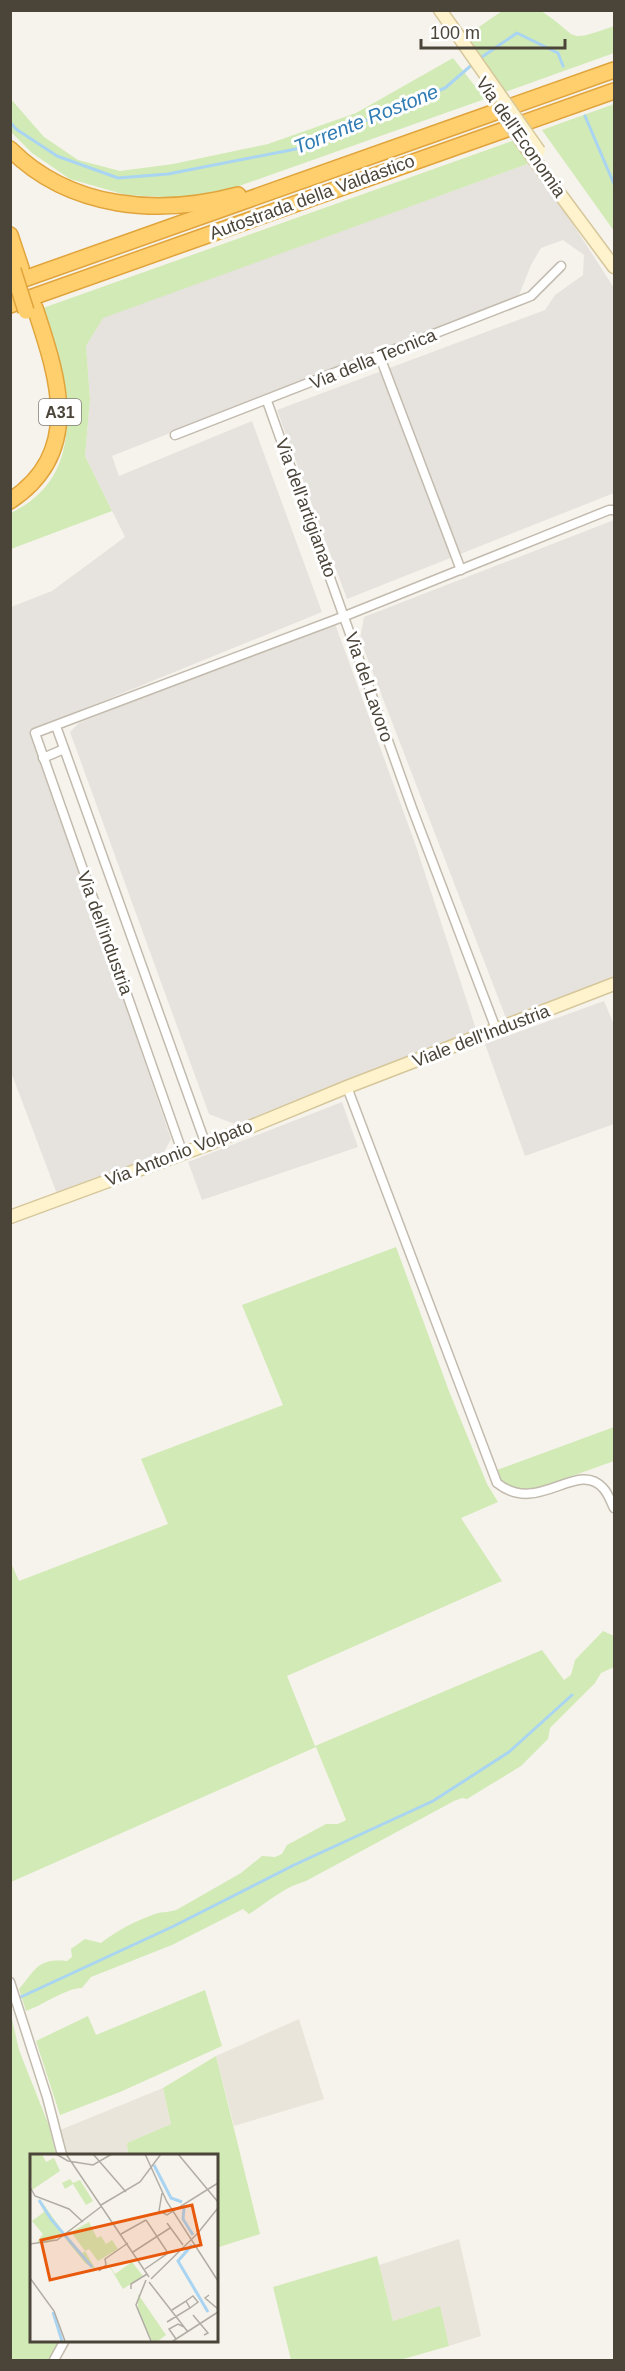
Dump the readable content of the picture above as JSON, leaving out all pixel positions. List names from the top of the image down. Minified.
{"streets":{"highway":["Autostrada della Valdastico","A31"],"street":["Via dell'Economia","Via della Tecnica","Via dell'artigianato","Via del Lavoro","Via dell'industria","Viale dell'Industria","Via Antonio Volpato"]},"crossings":[["Autostrada della Valdastico","A31"],["Via della Tecnica","Via dell'artigianato"],["Via dell'artigianato","Via del Lavoro"],["Via dell'artigianato","Via dell'industria"],["Via del Lavoro","Via dell'industria"],["Via del Lavoro","Viale dell'Industria"],["Via dell'industria","Via Antonio Volpato"],["Viale dell'Industria","Via Antonio Volpato"]],"water":["Torrente Rostone"],"scale_bar":"100 m"}
